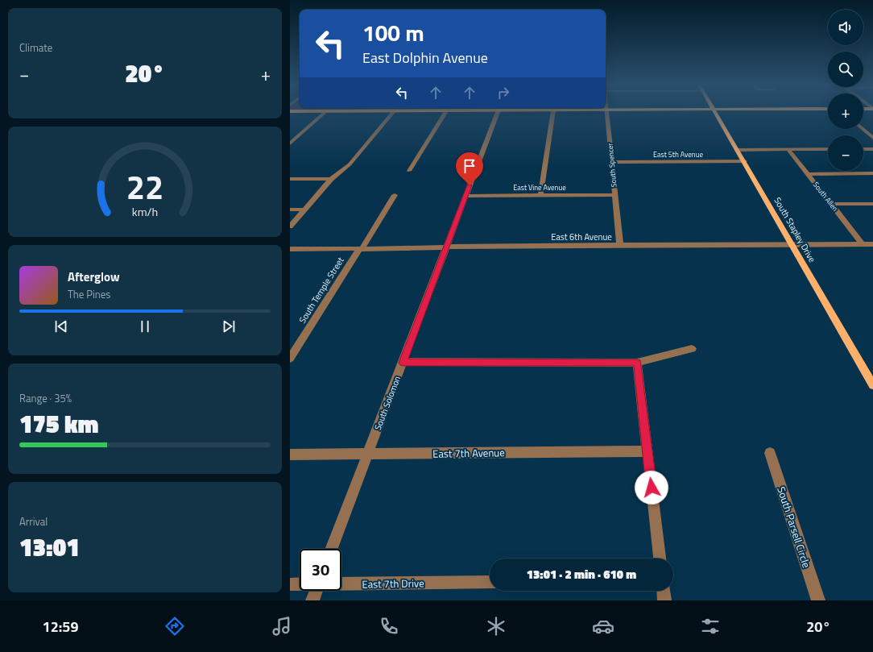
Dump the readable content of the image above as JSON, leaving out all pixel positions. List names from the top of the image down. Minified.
{"streets":{"main road":["South Stapley Drive"],"street":["East 5th Avenue","South Spencer","East Vine Avenue","South Allen","East 6th Avenue","South Temple Street","South Solomon","East 7th Avenue","South Parsell Circle","East 7th Drive"]},"crossings":[["East 5th Avenue","South Spencer"],["East 5th Avenue","South Stapley Drive"],["South Spencer","East Vine Avenue"],["South Spencer","East 6th Avenue"],["East Vine Avenue","South Solomon"],["South Allen","East 6th Avenue"],["South Stapley Drive","East 6th Avenue"],["East 6th Avenue","South Temple Street"],["East 6th Avenue","South Solomon"],["South Solomon","East 7th Avenue"]],"page":{"tile":["Climate",["Range · 35%","175 km"],["Arrival","13:01"]],"map_buttons":["+","−"],"turn":["100 m","East Dolphin Avenue"],"heat":["−","20°","+"],"song":["Afterglow","The Pines"],"limit":"30","trip":"13:01 · 2 min · 610 m","tabs":["12:59","20°"],"gauge":["22","km/h"]}}
